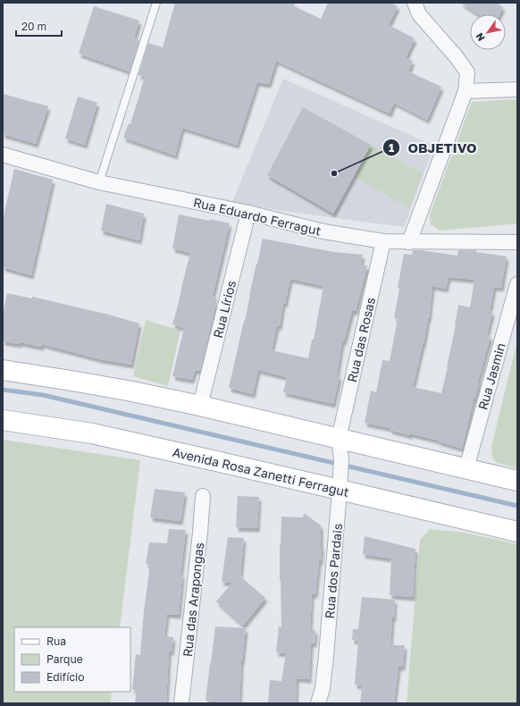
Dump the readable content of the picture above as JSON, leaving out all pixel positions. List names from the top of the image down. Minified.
{"streets":{"main road":["Avenida Rosa Zanetti Ferragut"],"street":["Rua Eduardo Ferragut","Rua Lírios","Rua das Rosas","Rua Jasmin","Rua dos Pardais","Rua das Arapongas"]},"crossings":[["Rua Eduardo Ferragut","Rua Lírios"],["Rua Eduardo Ferragut","Rua das Rosas"],["Rua das Rosas","Rua dos Pardais"],["Avenida Rosa Zanetti Ferragut","Rua dos Pardais"]],"places":["OBJETIVO"],"legend":["Rua","Parque","Edifício"],"scale_bar":"20 m","north":"bottom left"}
